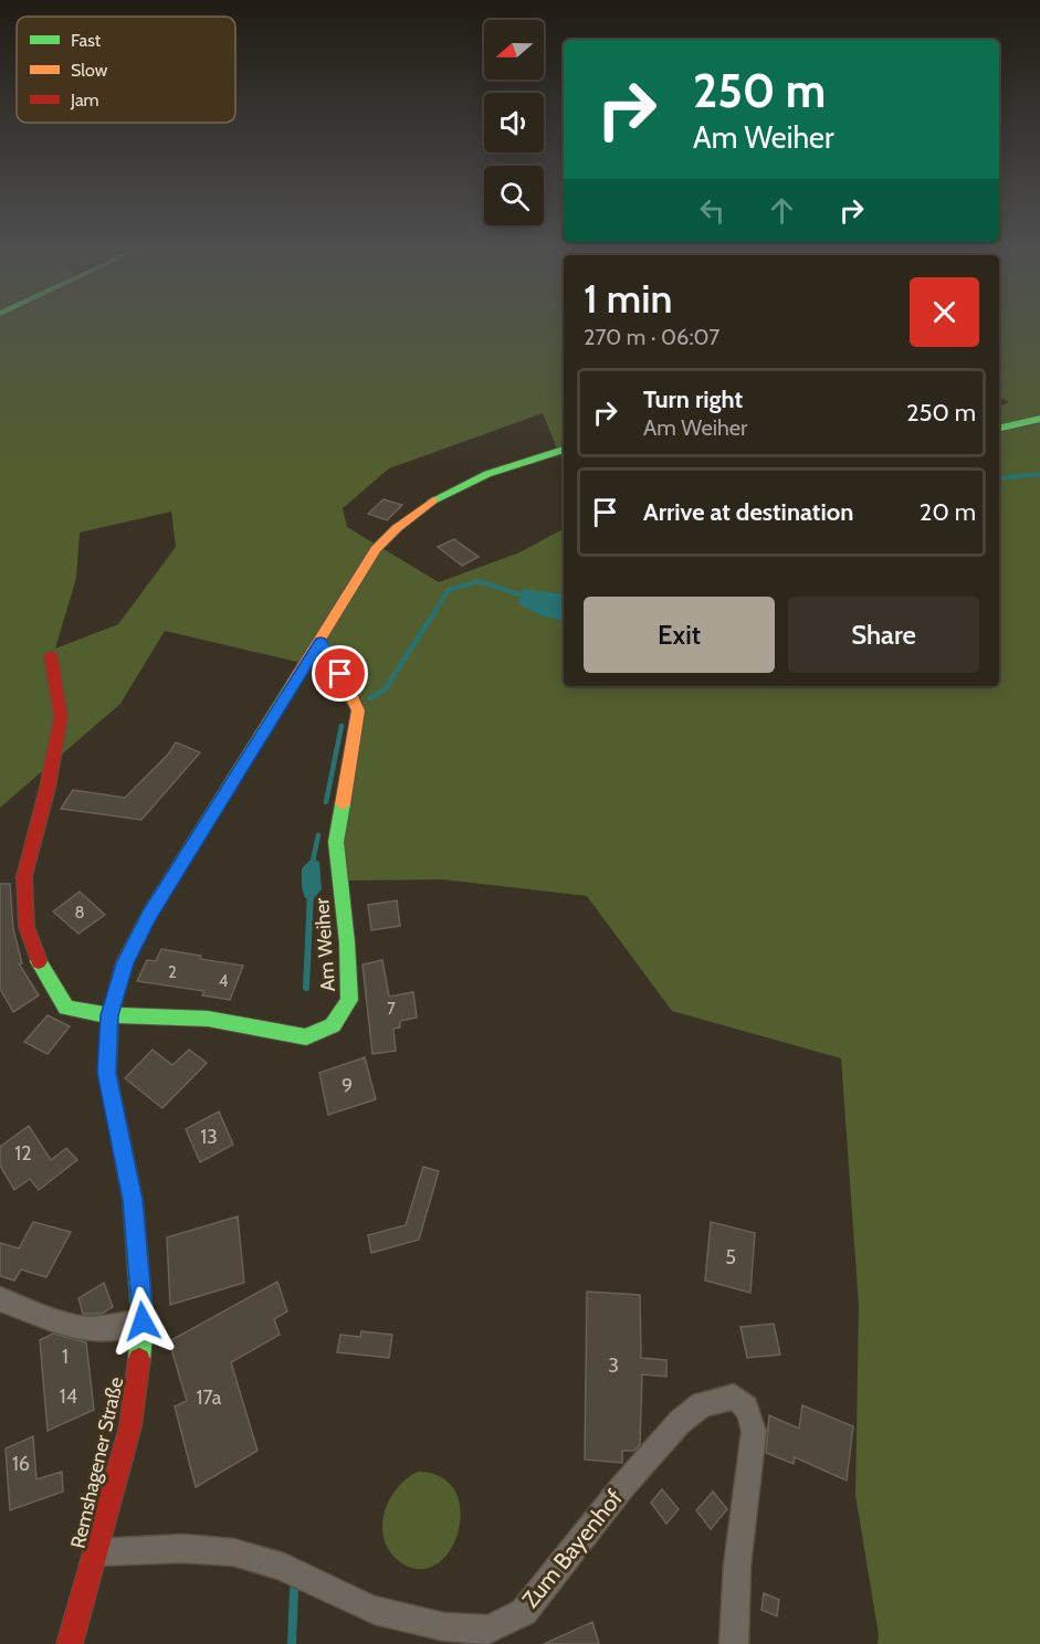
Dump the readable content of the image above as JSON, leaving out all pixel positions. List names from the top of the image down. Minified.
{"streets":{"street":["Am Weiher","Remshagener Straße","Zum Bayenhof"]},"crossings":[["Am Weiher","Remshagener Straße"],["Remshagener Straße","Zum Bayenhof"]],"house_numbers":["8","2","4","7","9","13","12","5","1","3","14","17a","16"],"legend":["Fast","Slow","Jam"],"north":"left","page":{"turn":["250 m","Am Weiher"],"heading":["1 min","270 m · 06:07"],"list":[{"name":"Turn right","note":"Am Weiher","value":"250 m"},{"name":"Arrive at destination","value":"20 m"}],"buttons":["Exit","Share"]}}
